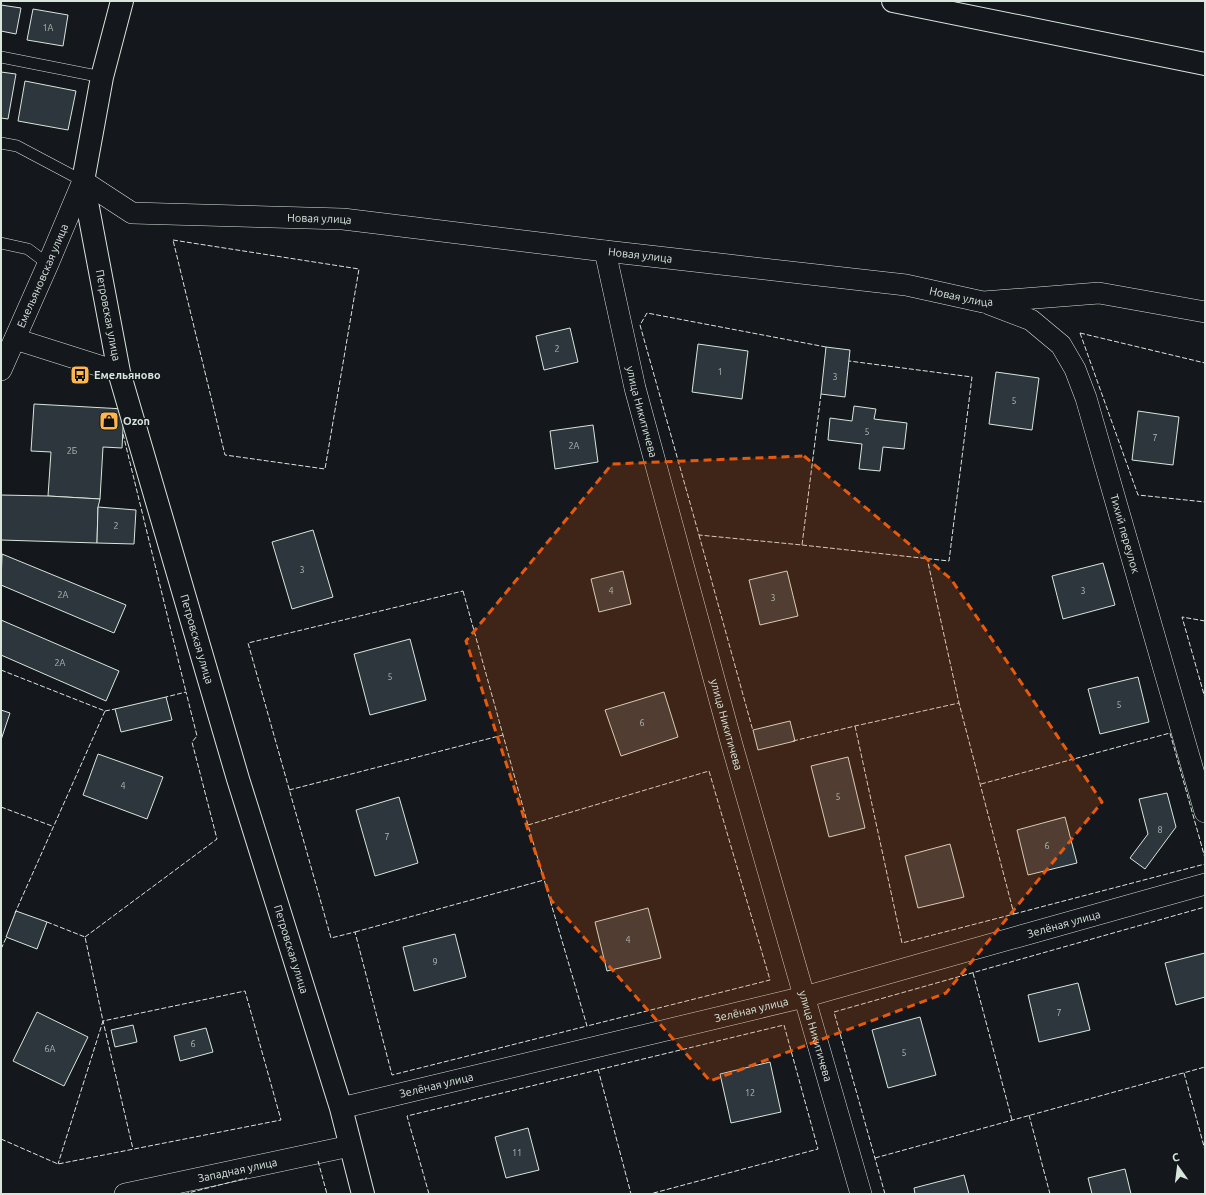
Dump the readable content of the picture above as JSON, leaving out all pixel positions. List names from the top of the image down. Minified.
{"streets":{"street":["Новая улица","Емельяновская улица","Петровская улица","улица Никитичева","Тихий переулок","Зелёная улица","Западная улица"]},"crossings":[["Новая улица","Емельяновская улица"],["Новая улица","Петровская улица"],["Новая улица","улица Никитичева"],["Новая улица","Тихий переулок"],["Емельяновская улица","Петровская улица"],["Петровская улица","Зелёная улица"],["Петровская улица","Западная улица"],["улица Никитичева","Зелёная улица"]],"places":{"bus stop":["Емельяново"],"shop":["Ozon"]},"house_numbers":["1А","2","1","3","5","5","7","2А","2Б","2","3","4","3","2А","3","2А","5","5","6","4","5","8","7","6","4","9","7","6","6А","5","12","11"],"north":"top"}
